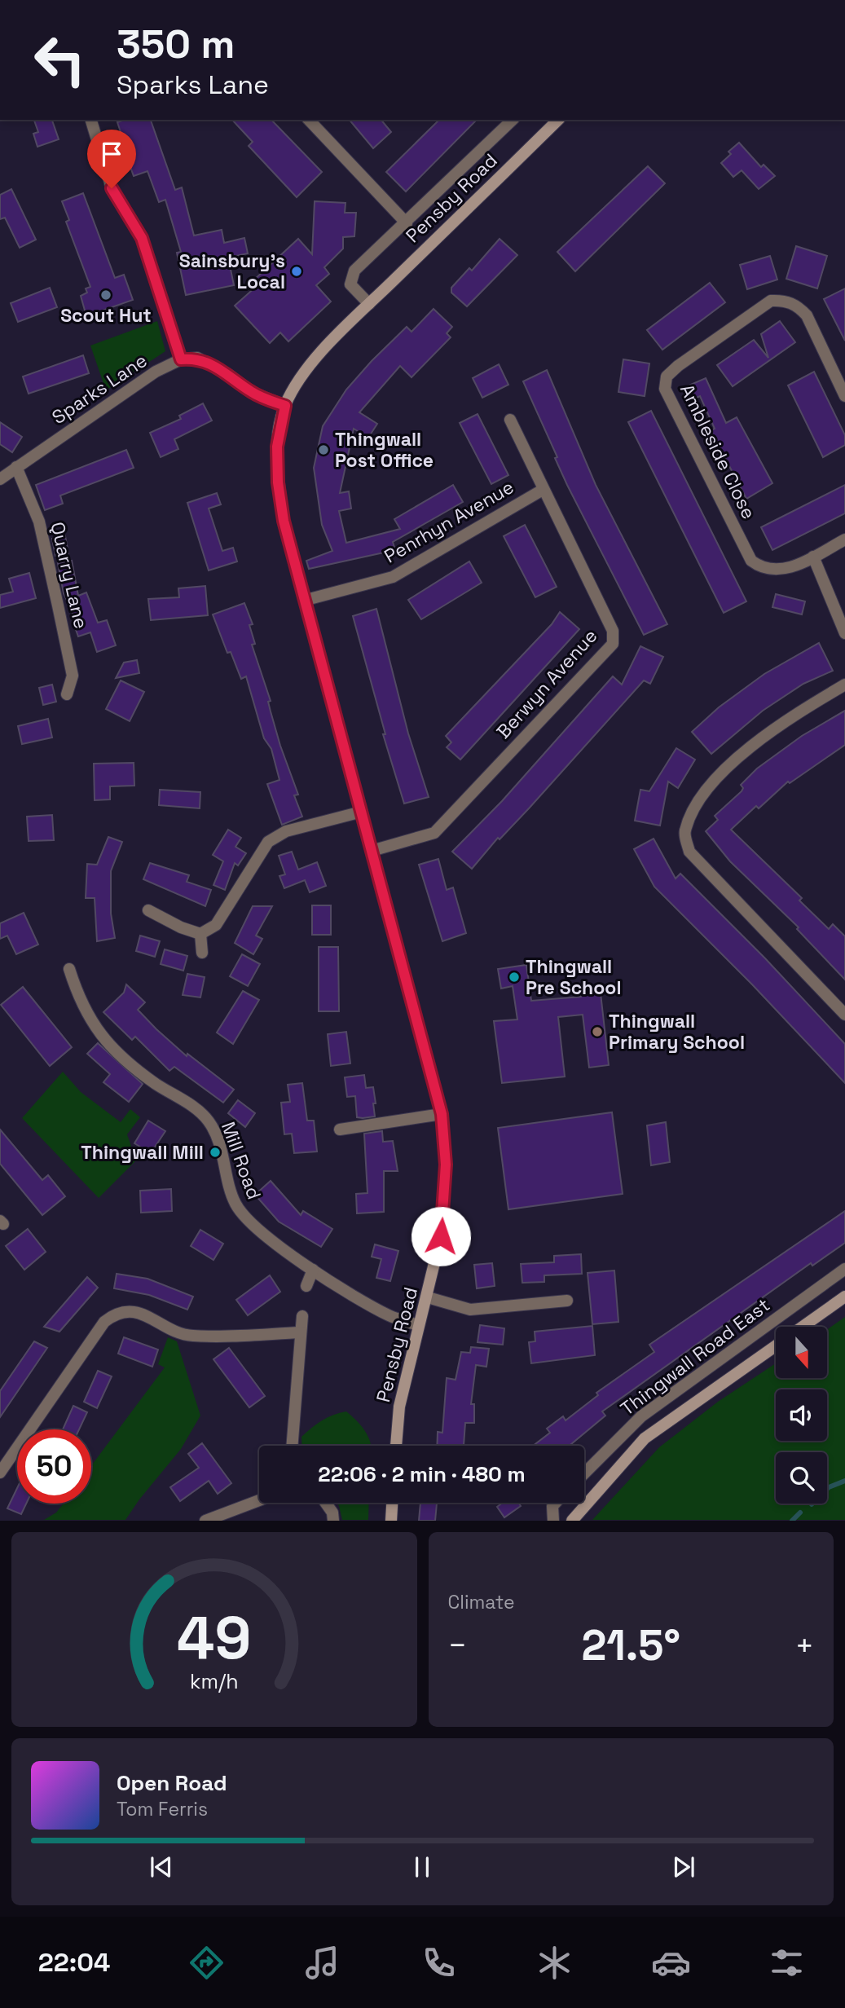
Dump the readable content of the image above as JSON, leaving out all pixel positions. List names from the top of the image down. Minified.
{"streets":{"main road":["Pensby Road","Thingwall Road East"],"street":["Sparks Lane","Ambleside Close","Penrhyn Avenue","Quarry Lane","Berwyn Avenue","Mill Road"]},"crossings":[["Pensby Road","Penrhyn Avenue"],["Pensby Road","Berwyn Avenue"],["Pensby Road","Mill Road"],["Sparks Lane","Quarry Lane"],["Penrhyn Avenue","Berwyn Avenue"]],"places":["Sainsbury's Local","Scout Hut","Thingwall Post Office","Thingwall Pre School","Thingwall Primary School","Thingwall Mill"],"north":"bottom","page":{"turn":["350 m","Sparks Lane"],"limit":"50","trip":"22:06 · 2 min · 480 m","tile":"Climate","heat":["−","21.5°","+"],"song":["Open Road","Tom Ferris"],"tabs":"22:04","gauge":["49","km/h"]}}
